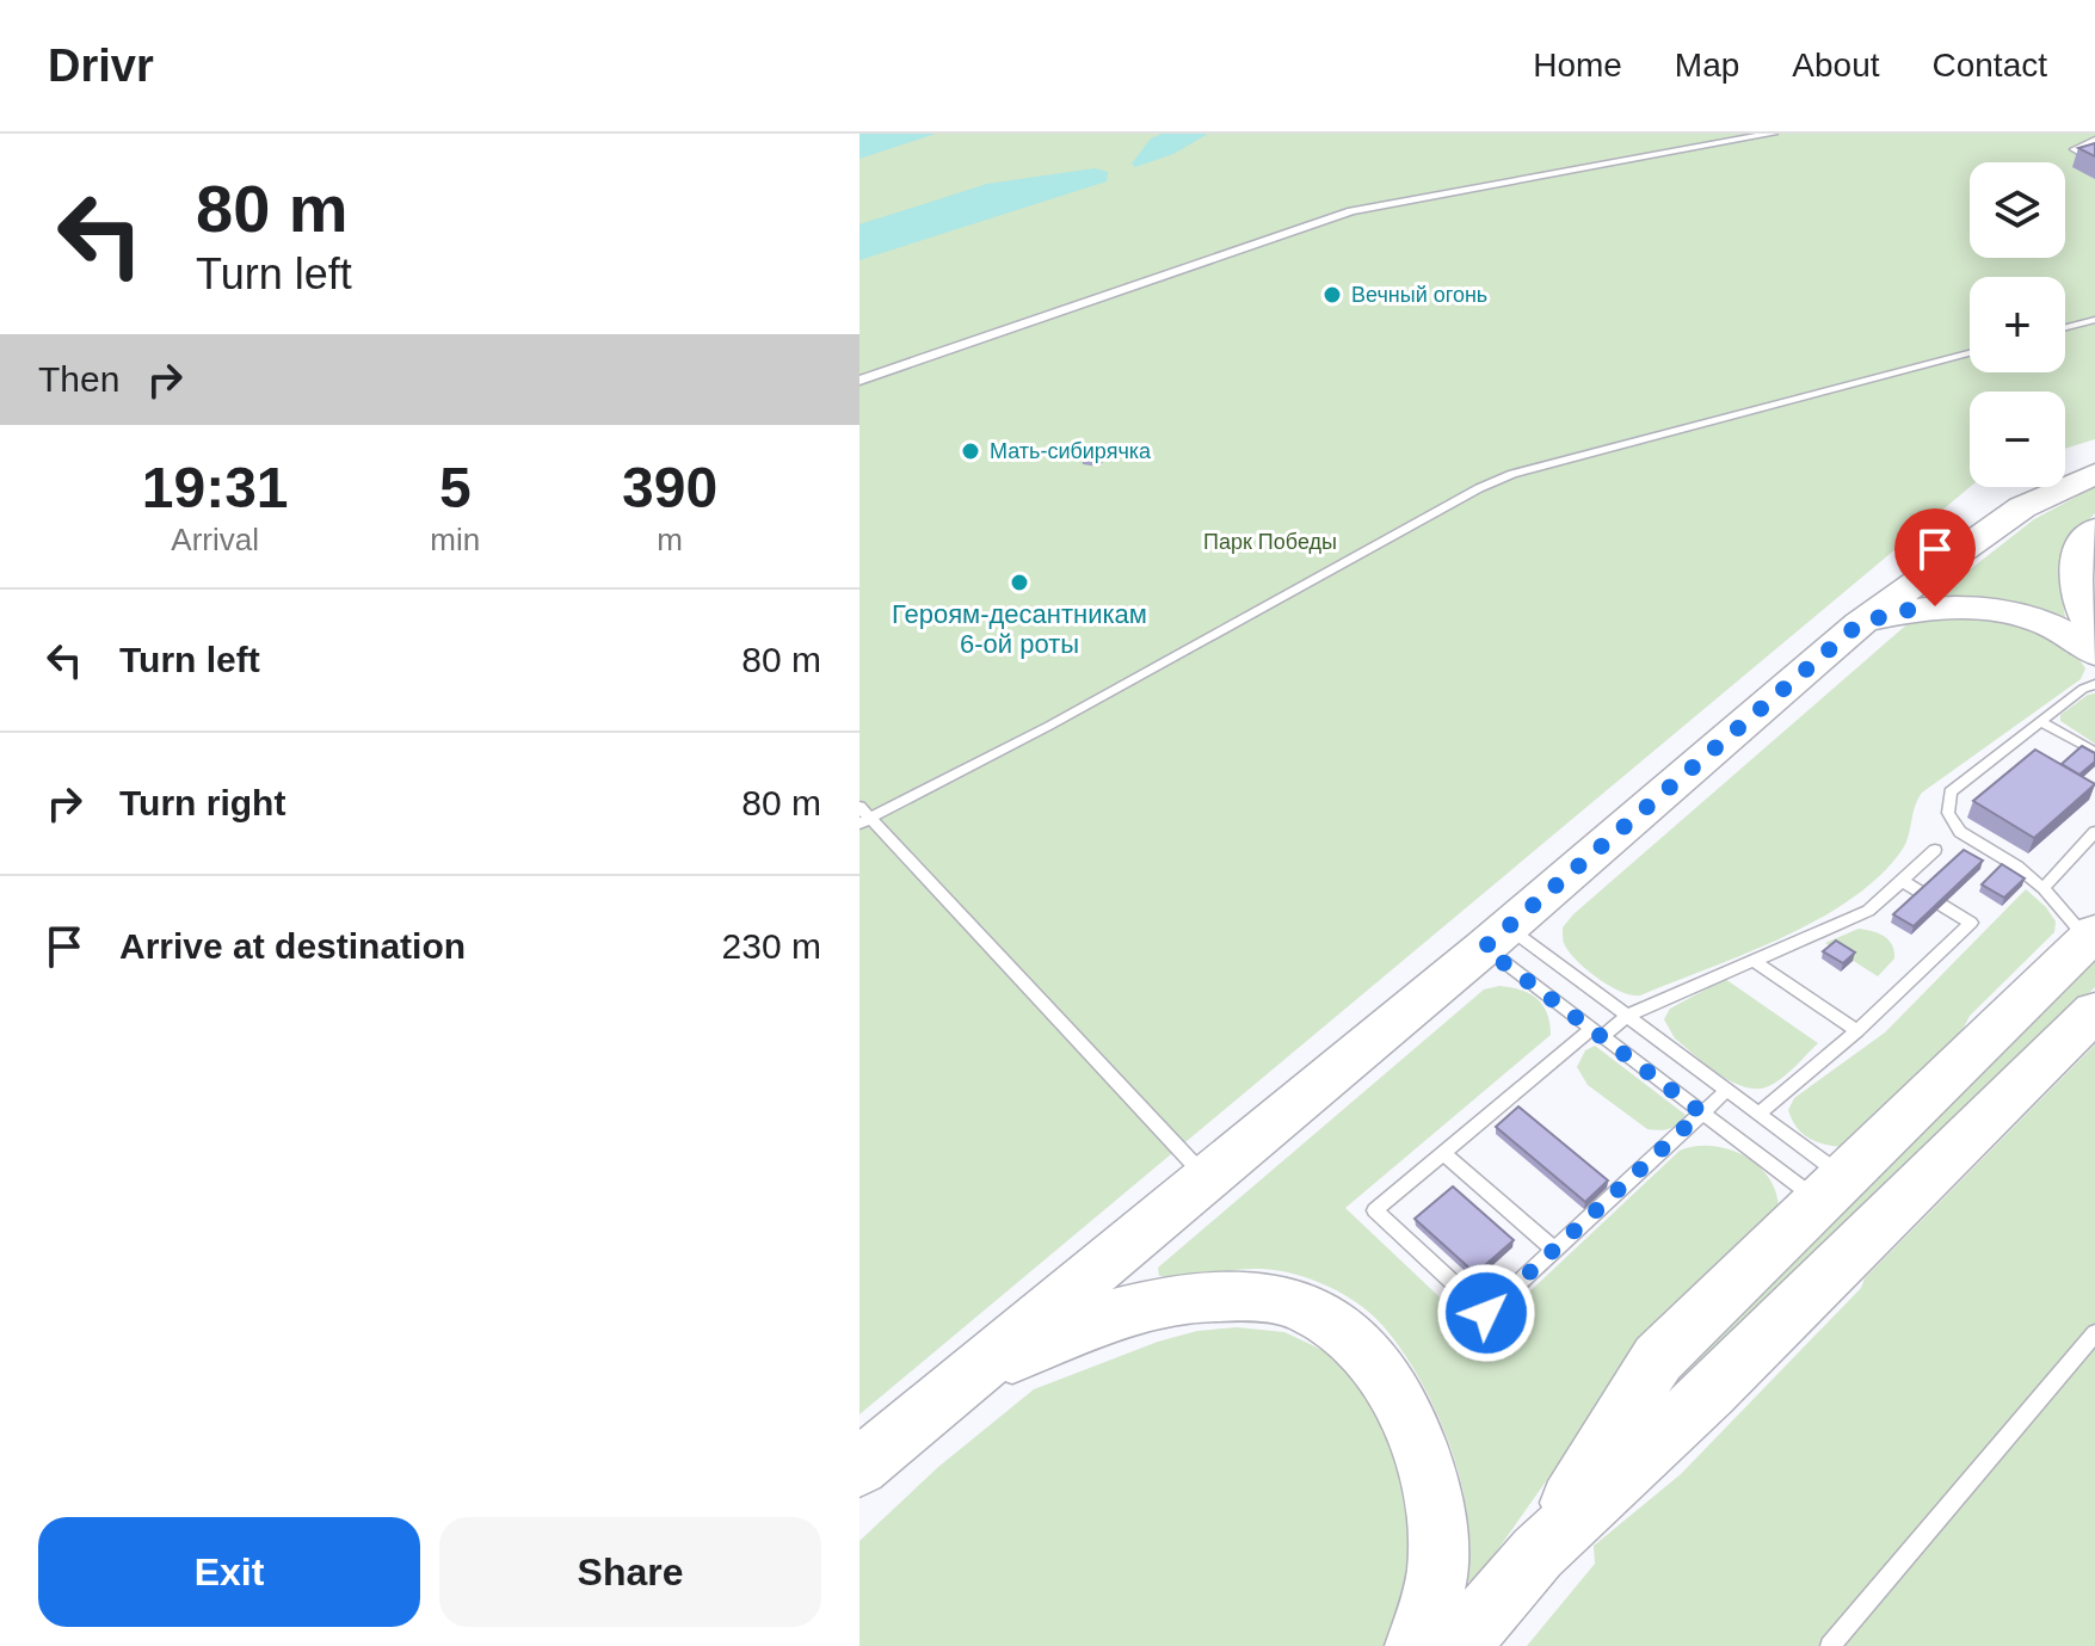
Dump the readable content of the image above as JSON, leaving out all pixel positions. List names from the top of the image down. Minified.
{"parks":["Парк Победы"],"places":["Вечный огонь","Мать-сибирячка","Героям-десантникам 6-ой роты"],"page":{"header":"Drivr","nav":["Home","Map","About","Contact"],"turn":["80 m","Turn left"],"map_buttons":["+","−"],"then":"Then","eta":["19:31","Arrival","5","min","390","m"],"list":[{"name":"Turn left","value":"80 m"},{"name":"Turn right","value":"80 m"},{"name":"Arrive at destination","value":"230 m"}],"buttons":["Exit","Share"]}}
